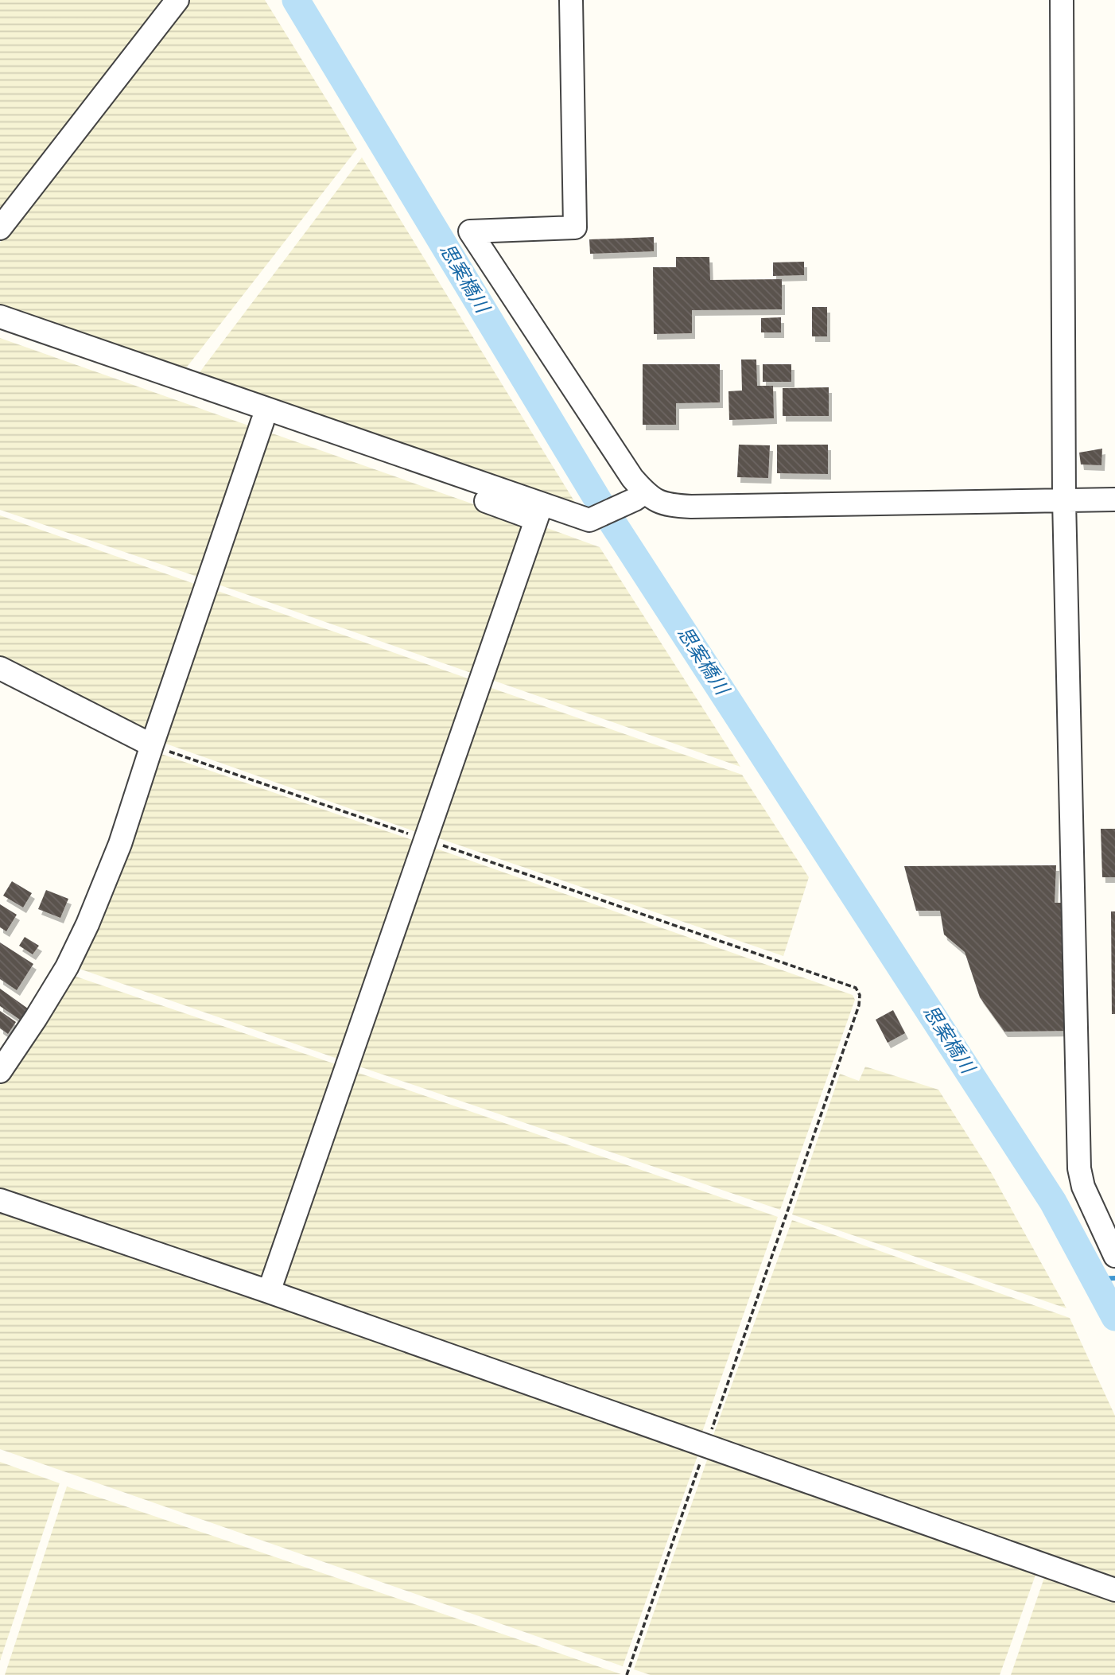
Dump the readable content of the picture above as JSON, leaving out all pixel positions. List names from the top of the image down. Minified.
{"water":["思案橋川"]}
